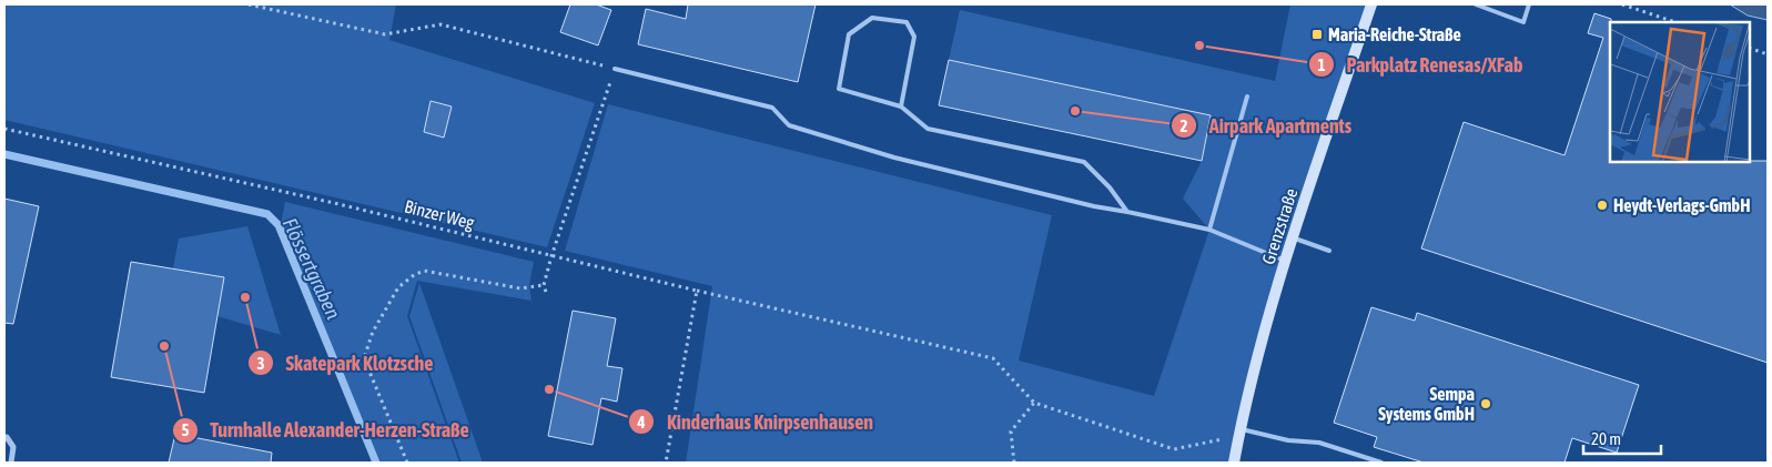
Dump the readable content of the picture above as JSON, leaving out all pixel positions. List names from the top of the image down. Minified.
{"streets":{"main road":["Grenzstraße"],"path":["Binzer Weg"]},"water":["Flössertgraben"],"places":{"transit":["Maria-Reiche-Straße"],"other":["Parkplatz Renesas/XFab","Airpark Apartments","Heydt-Verlags-GmbH","Skatepark Klotzsche","Turnhalle Alexander-Herzen-Straße","Kinderhaus Knirpsenhausen","Sempa Systems GmbH"]},"scale_bar":"20 m"}
